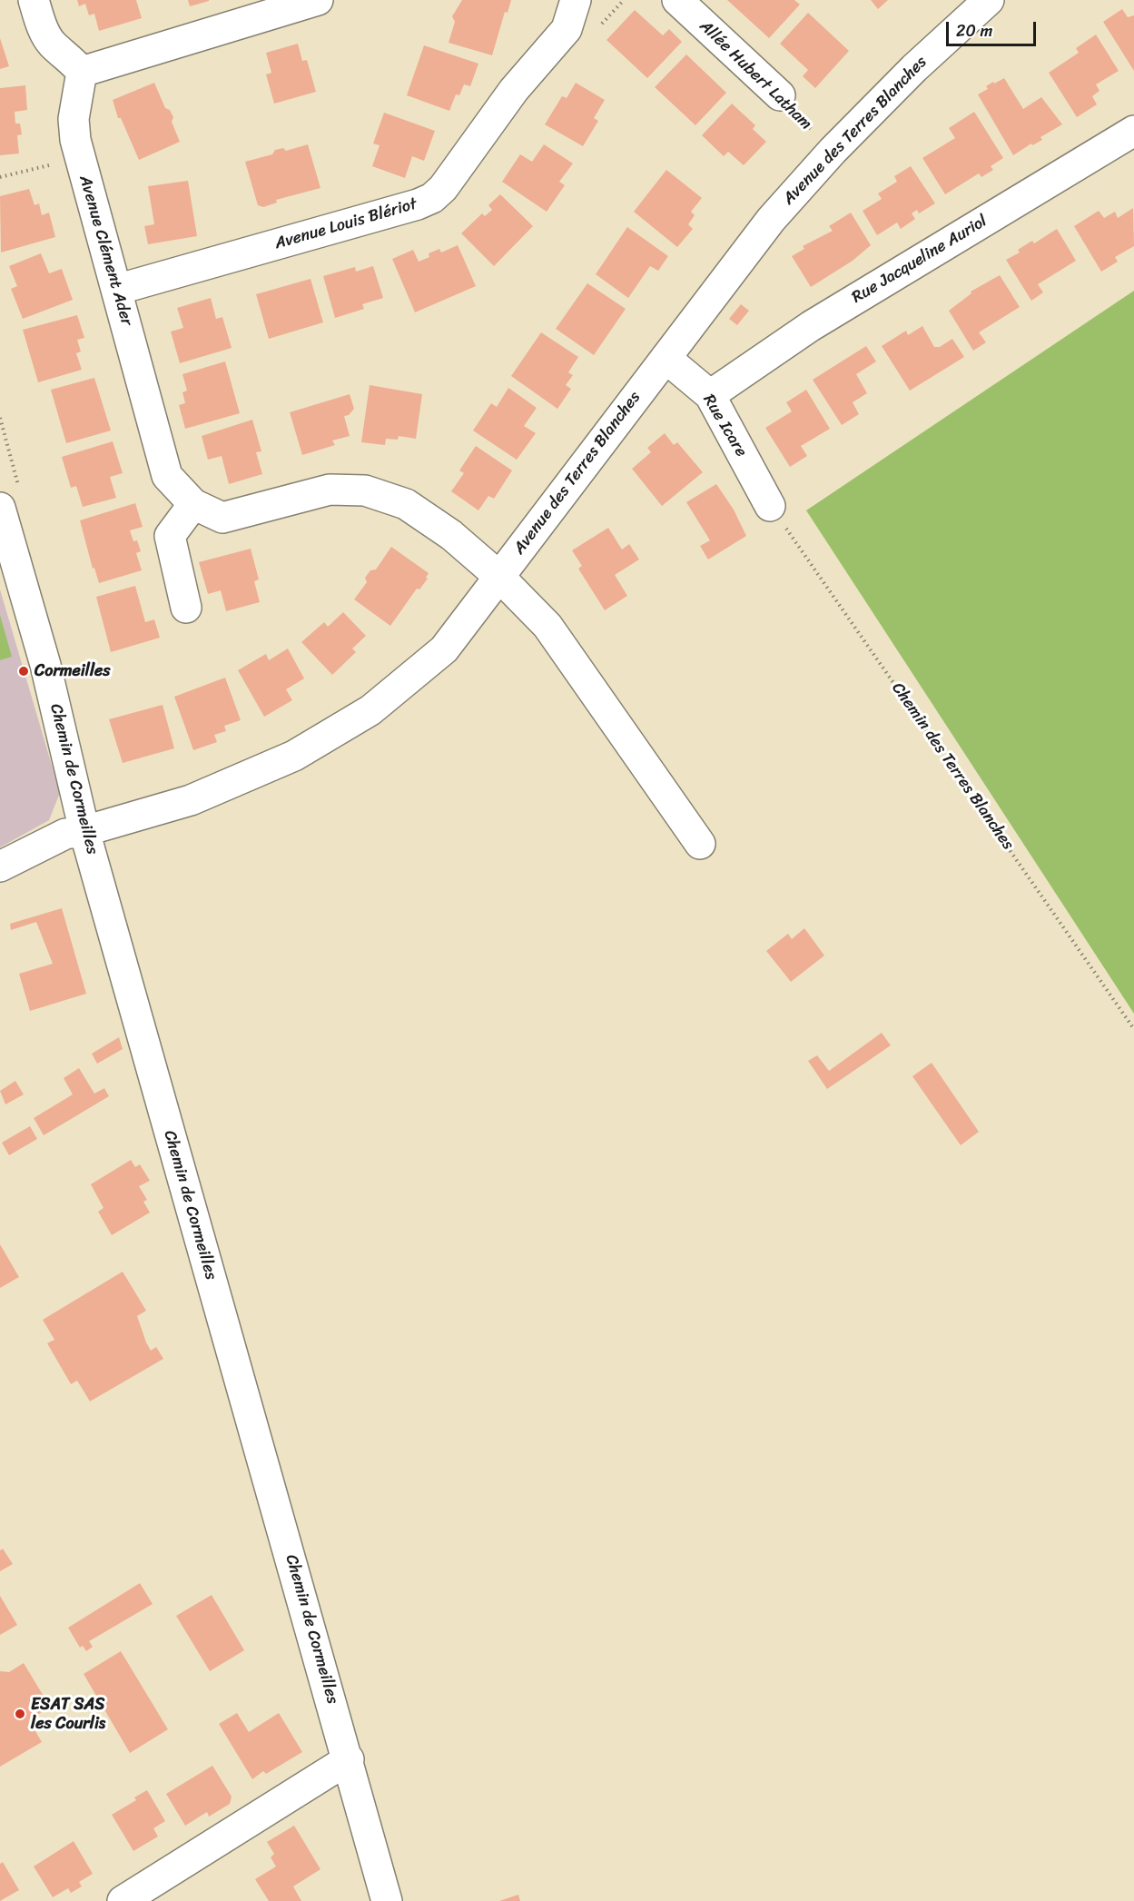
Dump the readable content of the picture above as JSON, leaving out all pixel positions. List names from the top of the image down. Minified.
{"streets":{"street":["Allée Hubert Latham","Avenue des Terres Blanches","Avenue Louis Blériot","Avenue Clément Ader","Rue Jacqueline Auriol","Rue Icare","Chemin de Cormeilles"],"path":["Chemin des Terres Blanches"]},"crossings":[["Allée Hubert Latham","Avenue des Terres Blanches"],["Avenue des Terres Blanches","Avenue Clément Ader"],["Avenue des Terres Blanches","Rue Icare"],["Avenue des Terres Blanches","Chemin de Cormeilles"],["Avenue Louis Blériot","Avenue Clément Ader"],["Rue Jacqueline Auriol","Rue Icare"],["Rue Icare","Chemin des Terres Blanches"]],"places":["Cormeilles","ESAT SAS les Courlis"],"scale_bar":"20 m"}
